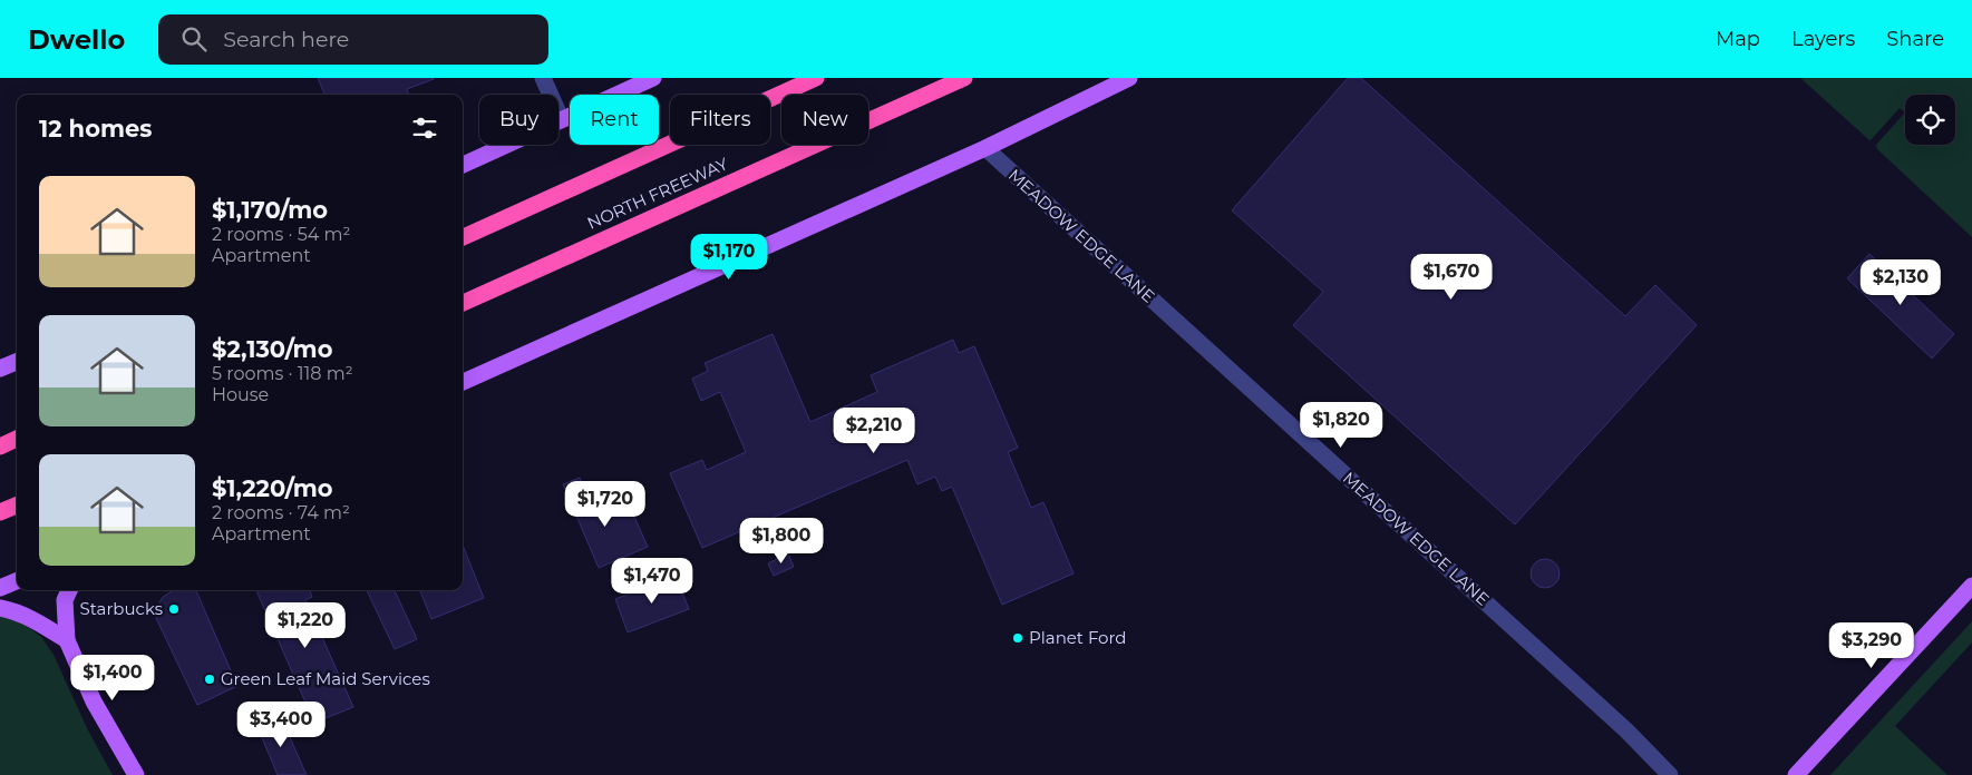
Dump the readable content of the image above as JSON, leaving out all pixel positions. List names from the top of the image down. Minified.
{"streets":{"highway":["NORTH FREEWAY"],"street":["MEADOW EDGE LANE"]},"places":["Starbucks","Planet Ford","Green Leaf Maid Services"],"page":{"header":"Dwello","search":"Search here","nav":["Map","Layers","Share"],"chip":["Buy","Rent","Filters","New"],"heading":"12 homes","list":[{"name":"$1,170/mo","note":"2 rooms · 54 m² · Apartment"},{"name":"$2,130/mo","note":"5 rooms · 118 m² · House"},{"name":"$1,220/mo","note":"2 rooms · 74 m² · Apartment"}],"price":["$1,170","$1,670","$2,130","$1,820","$2,210","$1,720","$1,800","$1,470","$1,220","$3,290","$1,400","$3,400"]}}
